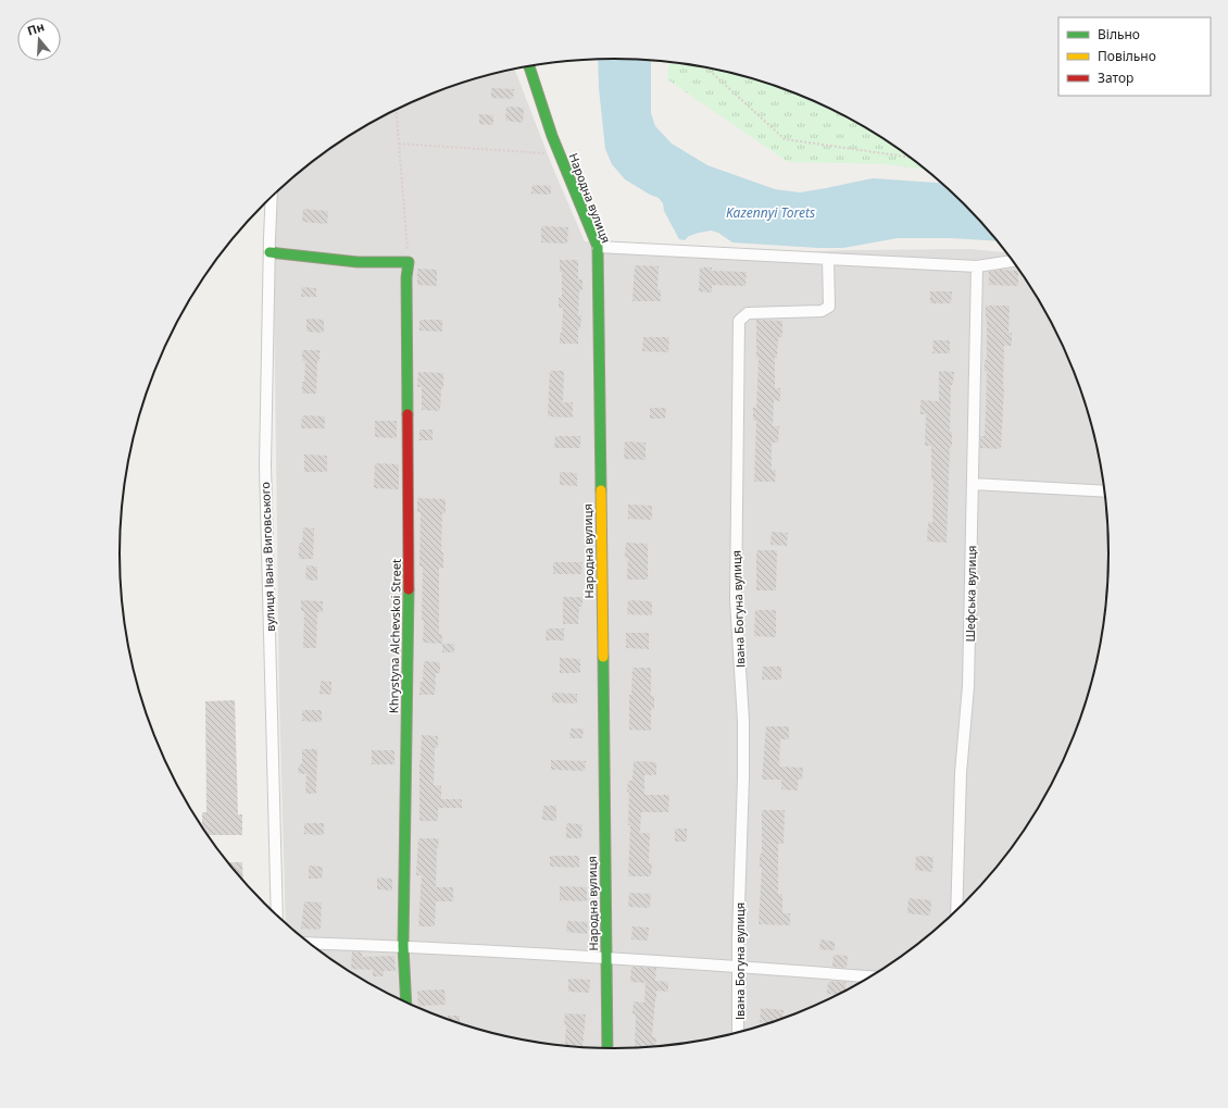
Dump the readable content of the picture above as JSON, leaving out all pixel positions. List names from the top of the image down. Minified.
{"streets":{"street":["Народна вулиця","вулиця Івана Виговського","Шефська вулиця","Івана Богуна вулиця","Khrystyna Alchevskoi Street"]},"water":["Kazennyi Torets"],"legend":["Вільно","Повільно","Затор"],"north":"top"}
